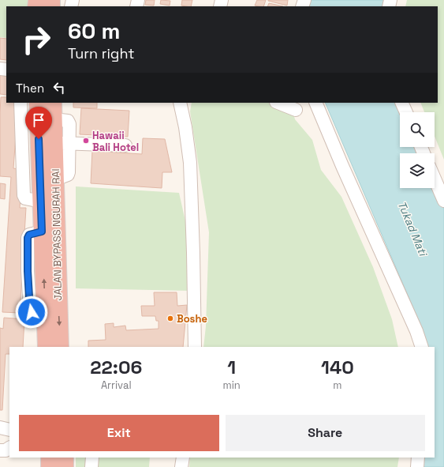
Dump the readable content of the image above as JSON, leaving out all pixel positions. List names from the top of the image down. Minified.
{"streets":{"highway":["JALAN BYPASS NGURAH RAI"]},"water":["Tukad Mati"],"places":["Hawaii Bali Hotel","Boshe"],"page":{"turn":["60 m","Turn right"],"then":"Then","eta":["22:06","Arrival","1","min","140","m"],"buttons":["Exit","Share"]}}
